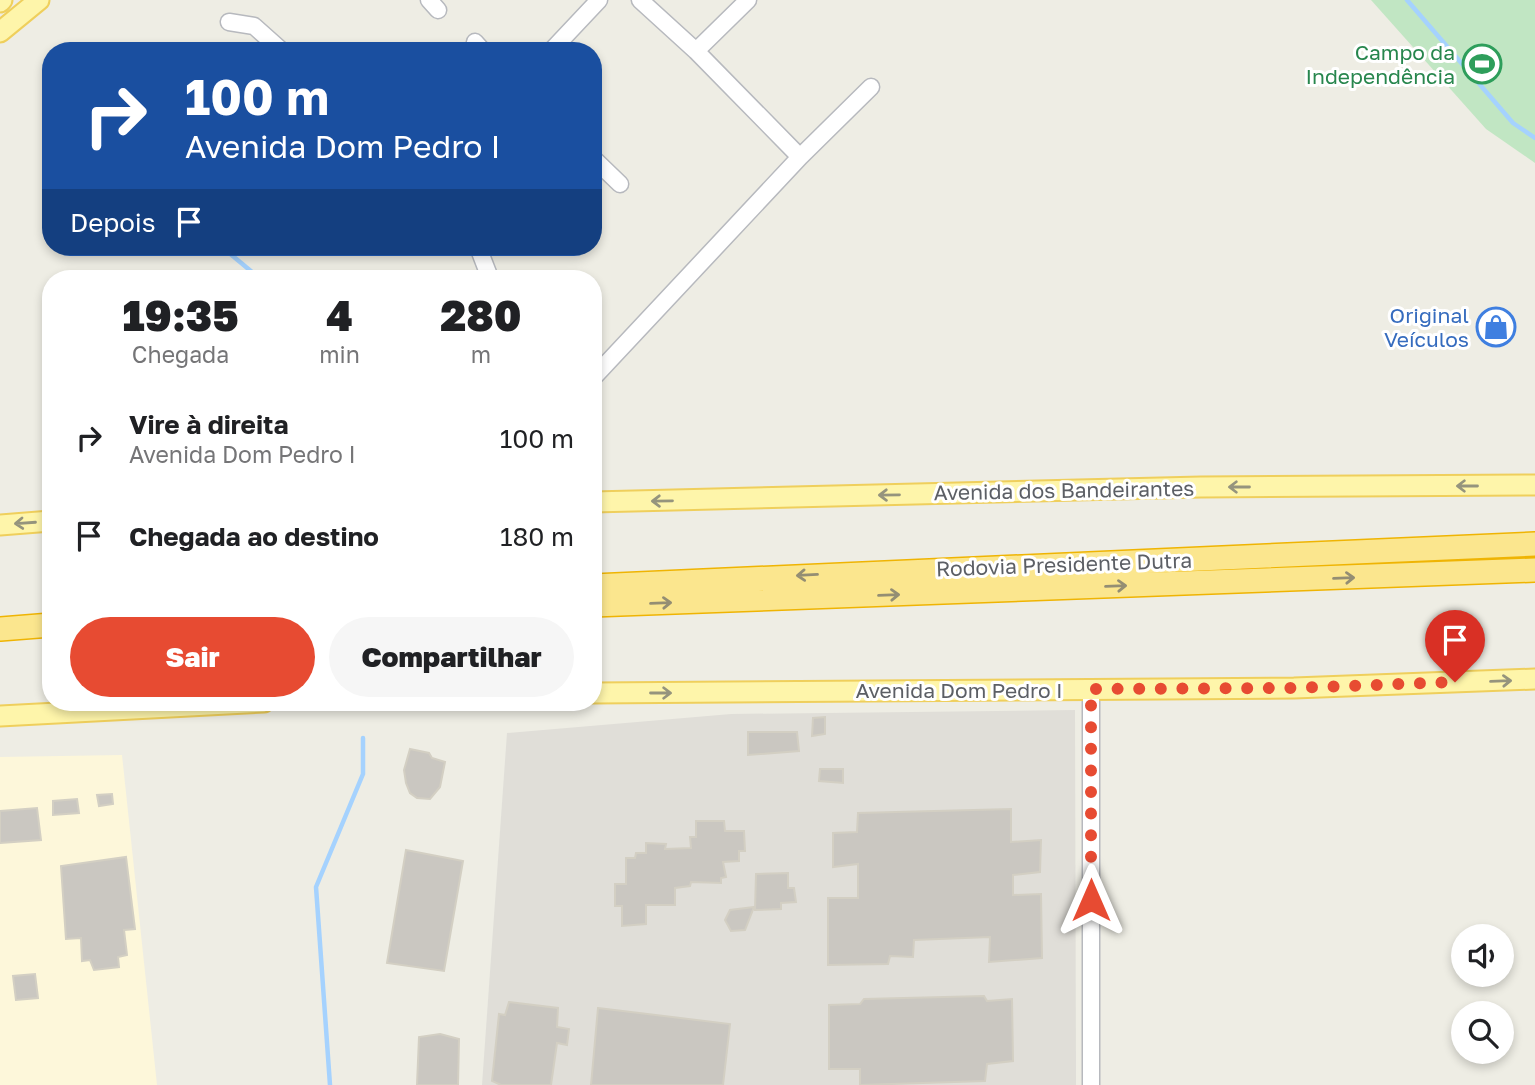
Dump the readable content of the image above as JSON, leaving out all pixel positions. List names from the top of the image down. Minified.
{"streets":{"highway":["Rodovia Presidente Dutra"],"main road":["Avenida dos Bandeirantes","Avenida Dom Pedro I"]},"one_way":["Avenida dos Bandeirantes","Avenida Dom Pedro I"],"places":{"sports":["Campo da Independência"],"shop":["Original Veículos"]},"page":{"turn":["100 m","Avenida Dom Pedro I"],"then":"Depois","eta":["19:35","Chegada","4","min","280","m"],"list":[{"name":"Vire à direita","note":"Avenida Dom Pedro I","value":"100 m"},{"name":"Chegada ao destino","value":"180 m"}],"buttons":["Sair","Compartilhar"]}}
